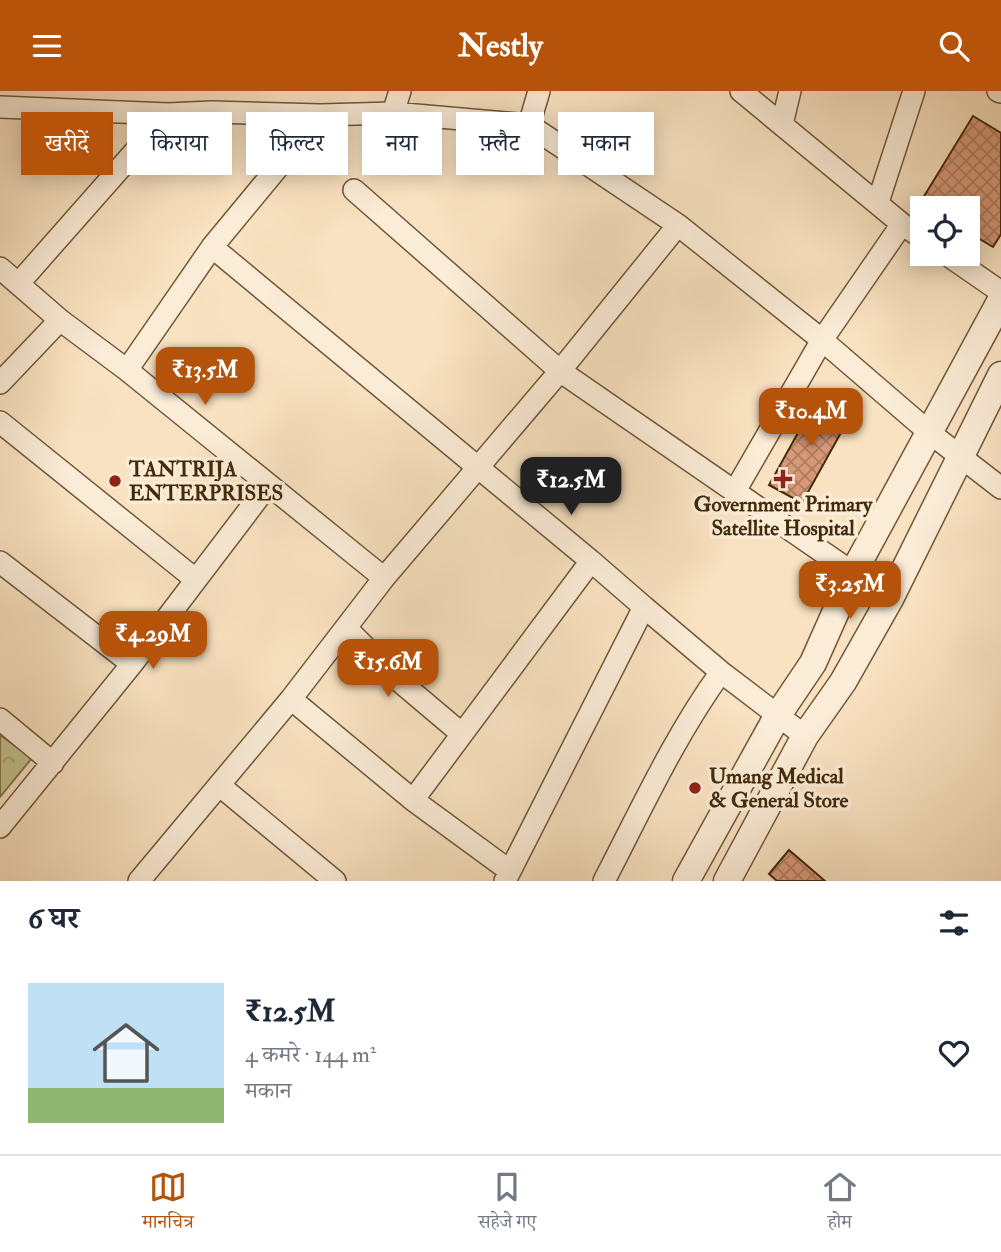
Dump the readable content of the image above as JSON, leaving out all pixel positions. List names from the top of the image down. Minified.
{"places":{"health":["Government Primary Satellite Hospital"],"other":["TANTRIJA ENTERPRISES","Umang Medical & General Store"]},"page":{"header":"Nestly","chip":["खरीदें","किराया","फ़िल्टर","नया","फ़्लैट","मकान"],"price":["₹13.5M","₹10.4M","₹12.5M","₹3.25M","₹4.29M","₹15.6M"],"heading":"6 घर","list":[{"name":"₹12.5M","note":"4 कमरे · 144 m² · मकान"}],"tabs":["मानचित्र","सहेजे गए","होम"]}}
